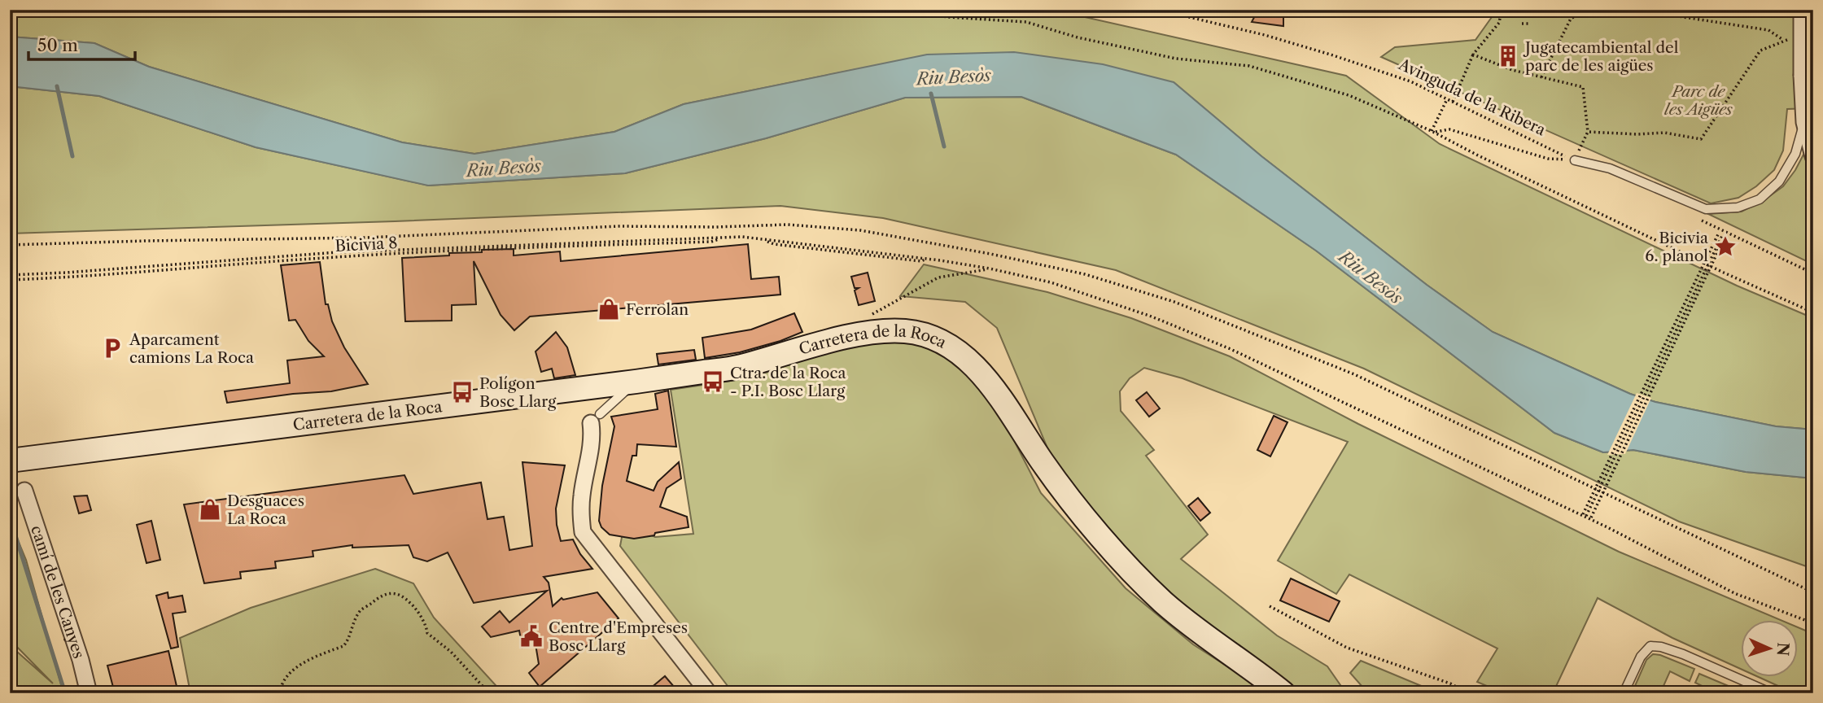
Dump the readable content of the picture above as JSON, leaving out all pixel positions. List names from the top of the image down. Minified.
{"streets":{"street":["Carretera de la Roca","camí de les Canyes"],"path":["Avinguda de la Ribera","Bicivia 8"]},"water":["Riu Besòs"],"parks":["Parc de les Aigües"],"places":{"building":["Jugatecambiental del parc de les aigües"],"place":["Bicivia 6. planol"],"shop":["Ferrolan","Desguaces La Roca"],"parking":["Aparcament camions La Roca"],"bus stop":["Ctra. de la Roca - P.I. Bosc Llarg","Polígon Bosc Llarg"],"public building":["Centre d'Empreses Bosc Llarg"]},"scale_bar":"50 m","north":"right"}
